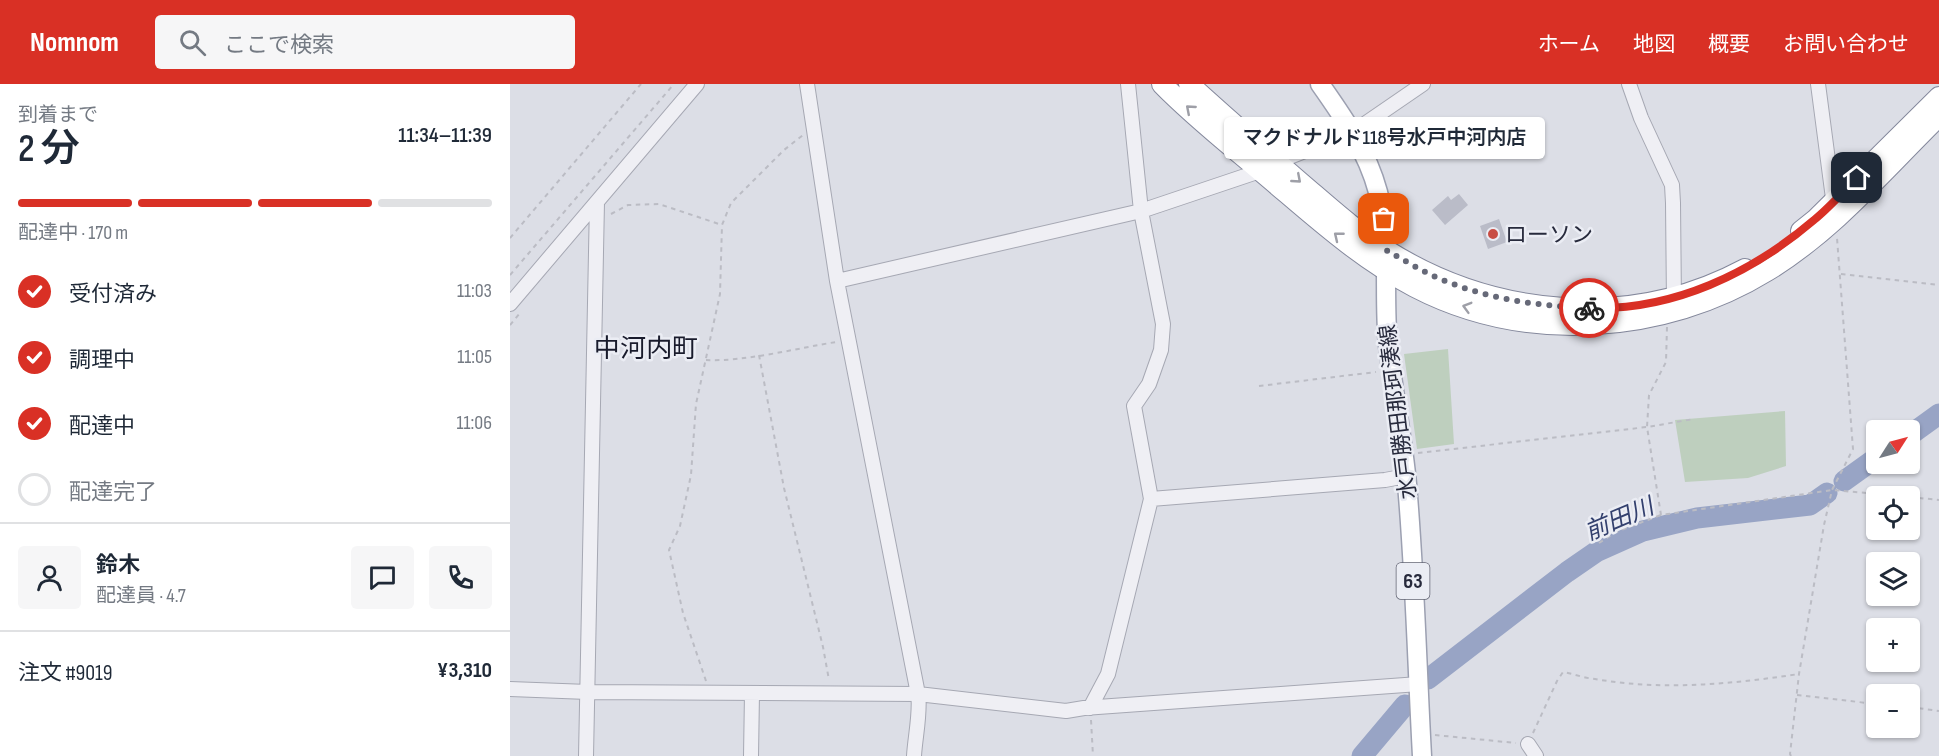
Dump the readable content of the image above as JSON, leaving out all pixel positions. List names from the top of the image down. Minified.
{"streets":{"main road":["水戸勝田那珂湊線","63"]},"districts":["中河内町"],"water":["前田川"],"places":["マクドナルド118号水戸中河内店","ローソン"],"north":"top right","page":{"header":"Nomnom","search":"ここで検索","nav":["ホーム","地図","概要","お問い合わせ"],"heading":["2 分","到着まで","11:34–11:39"],"panel":["鈴木","配達員 · 4.7","注文 #9019","¥3,310"],"bubble":"マクドナルド118号水戸中河内店","bar":"配達中 · 170 m","list":[["受付済み","11:03"],["調理中","11:05"],["配達中","11:06"],"配達完了"],"map_buttons":["+","−"]}}
